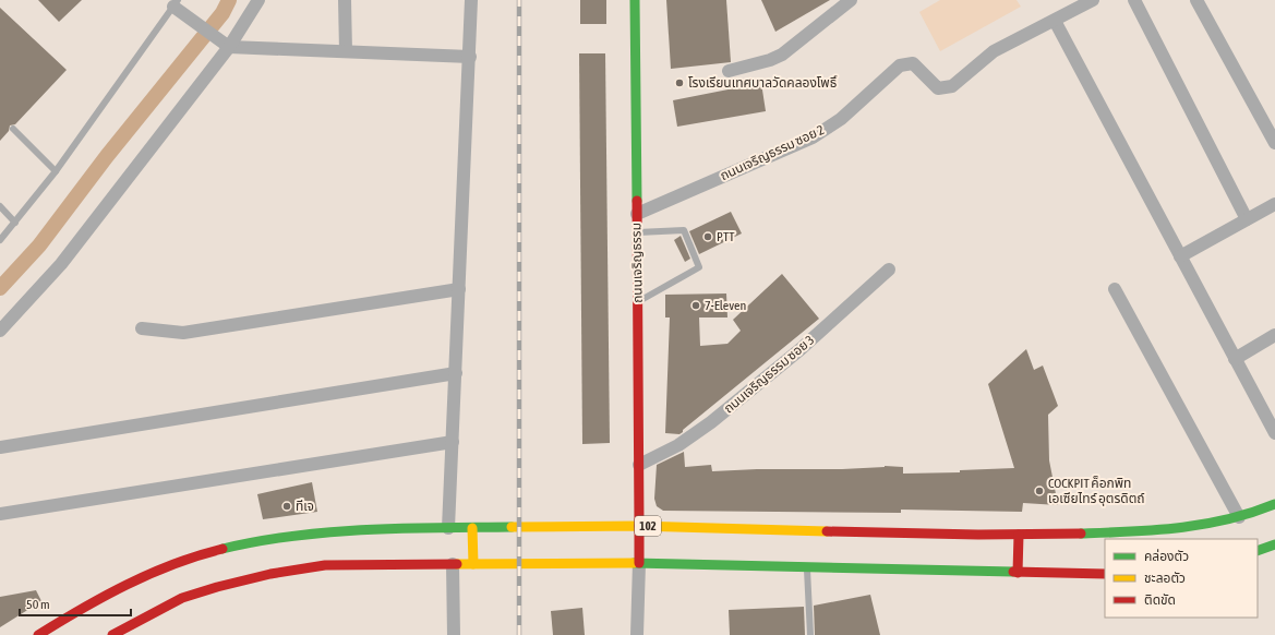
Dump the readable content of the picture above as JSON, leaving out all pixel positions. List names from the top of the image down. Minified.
{"streets":{"main road":["ถนนเจริญธรรม","102"],"street":["ถนนเจริญธรรม ซอย 2","ถนนเจริญธรรม ซอย 3"]},"crossings":[["ถนนเจริญธรรม ซอย 2","ถนนเจริญธรรม"],["ถนนเจริญธรรม","ถนนเจริญธรรม ซอย 3"],["ถนนเจริญธรรม","102"]],"places":["โรงเรียนเทศบาลวัดคลองโพธิ์","PTT","7-Eleven","COCKPIT ค็อกพิท เอเซียไทร์ อุตรดิตถ์","ทีเจ"],"legend":["คล่องตัว","ชะลอตัว","ติดขัด"],"scale_bar":"50 m"}
